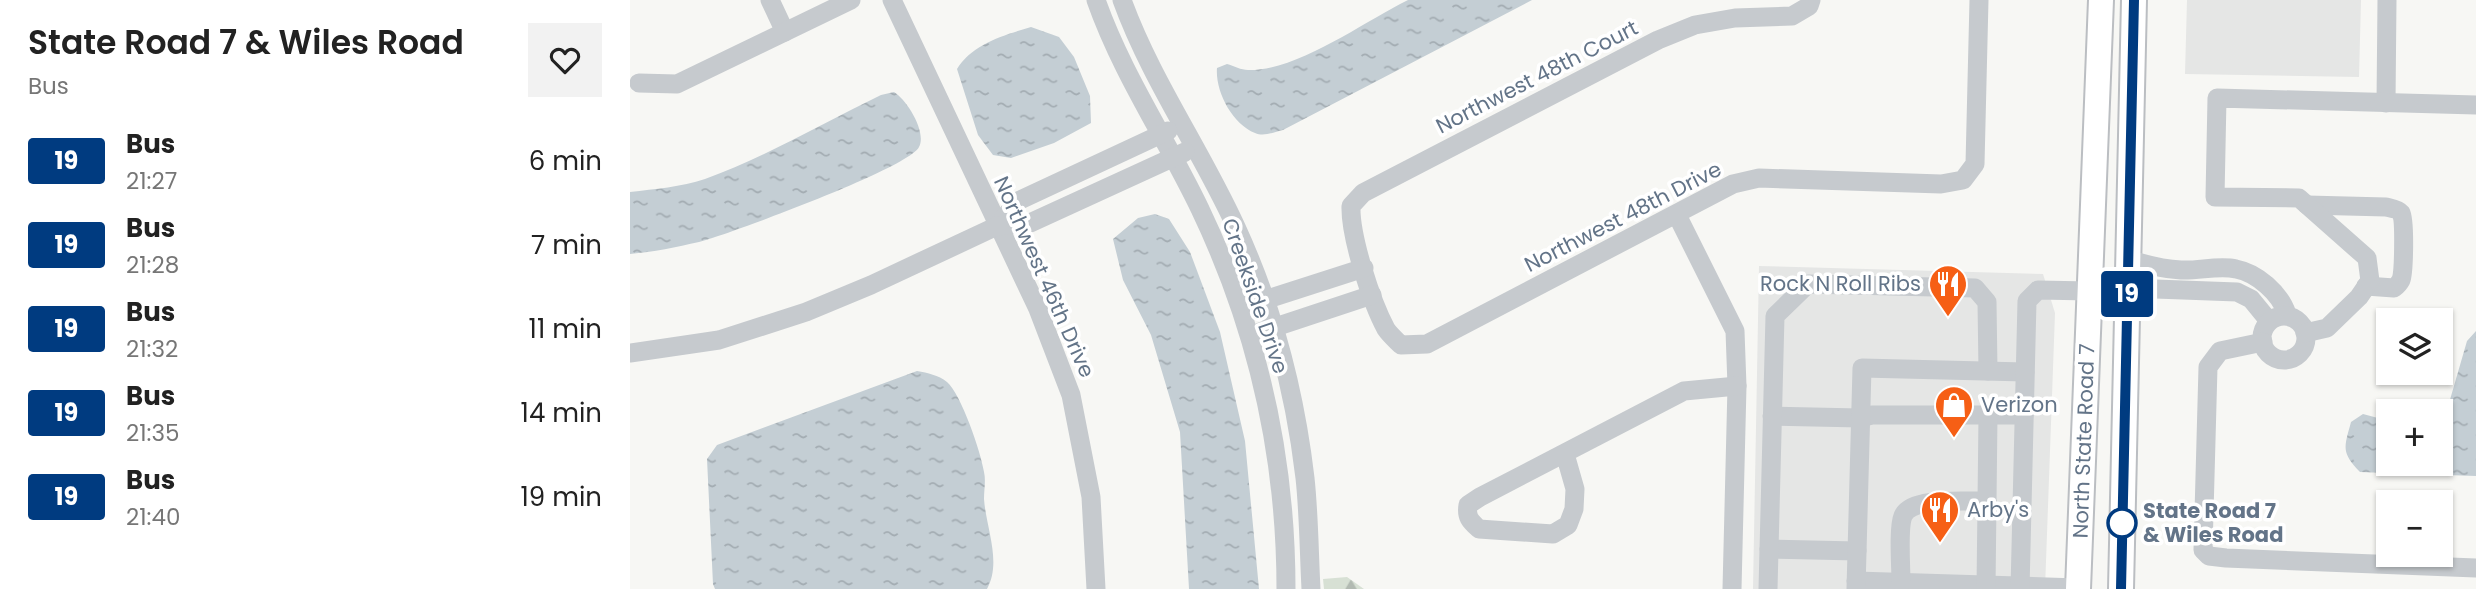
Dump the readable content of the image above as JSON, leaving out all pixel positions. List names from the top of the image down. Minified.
{"streets":{"main road":["North State Road 7"],"street":["Northwest 48th Court","Northwest 48th Drive","Northwest 46th Drive","Creekside Drive"]},"crossings":[["Northwest 48th Court","Northwest 48th Drive"]],"places":{"restaurant":["Rock N Roll Ribs","Arby's"],"shop":["Verizon"],"other":["State Road 7 & Wiles Road"]},"lines":["bus line 19"],"page":{"heading":["State Road 7 & Wiles Road","Bus"],"on_map":"19","list":[{"mark":"19","name":"Bus","note":"21:27","value":"6 min"},{"mark":"19","name":"Bus","note":"21:28","value":"7 min"},{"mark":"19","name":"Bus","note":"21:32","value":"11 min"},{"mark":"19","name":"Bus","note":"21:35","value":"14 min"},{"mark":"19","name":"Bus","note":"21:40","value":"19 min"}],"map_buttons":["+","−"]}}
